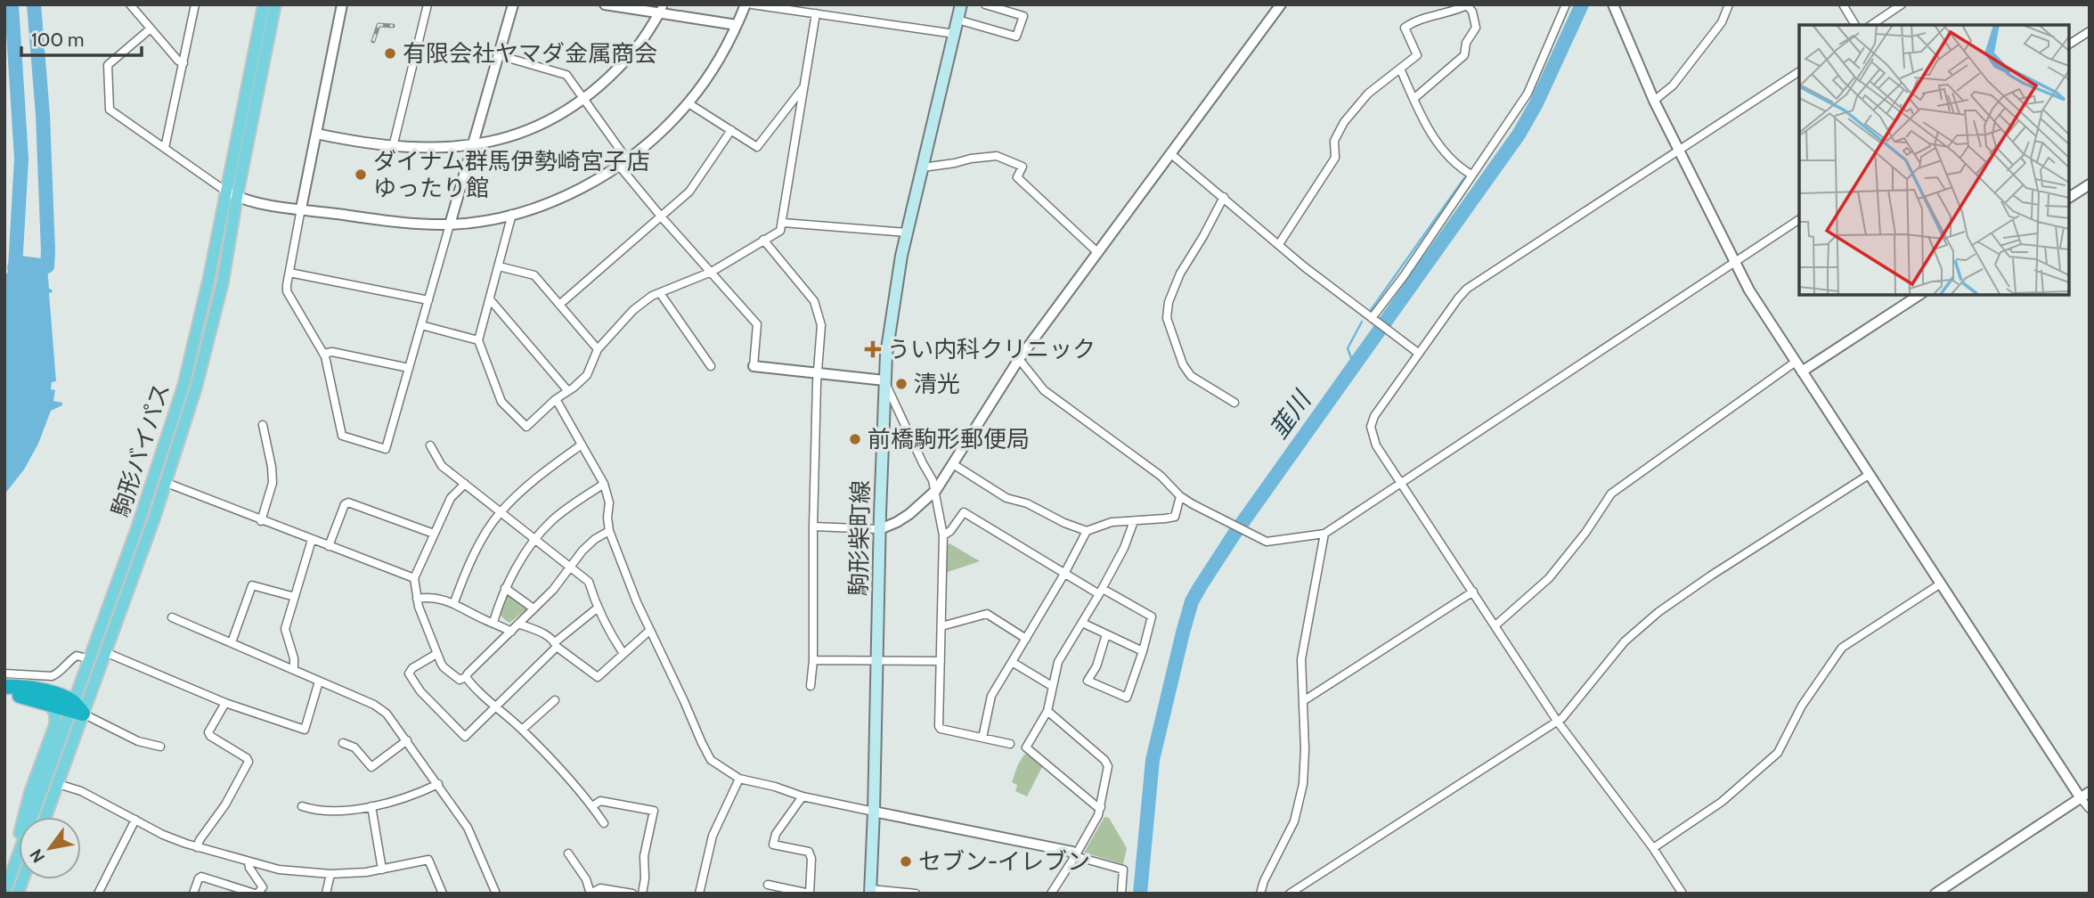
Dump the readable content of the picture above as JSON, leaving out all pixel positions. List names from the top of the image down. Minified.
{"streets":{"main road":["駒形バイパス","駒形柴町線"]},"water":["韮川"],"places":{"other":["有限会社ヤマダ金属商会","ダイナム群馬伊勢崎宮子店 ゆったり館","清光","前橋駒形郵便局","セブン-イレブン"],"health":["うい内科クリニック"]},"scale_bar":"100 m","north":"bottom left"}
